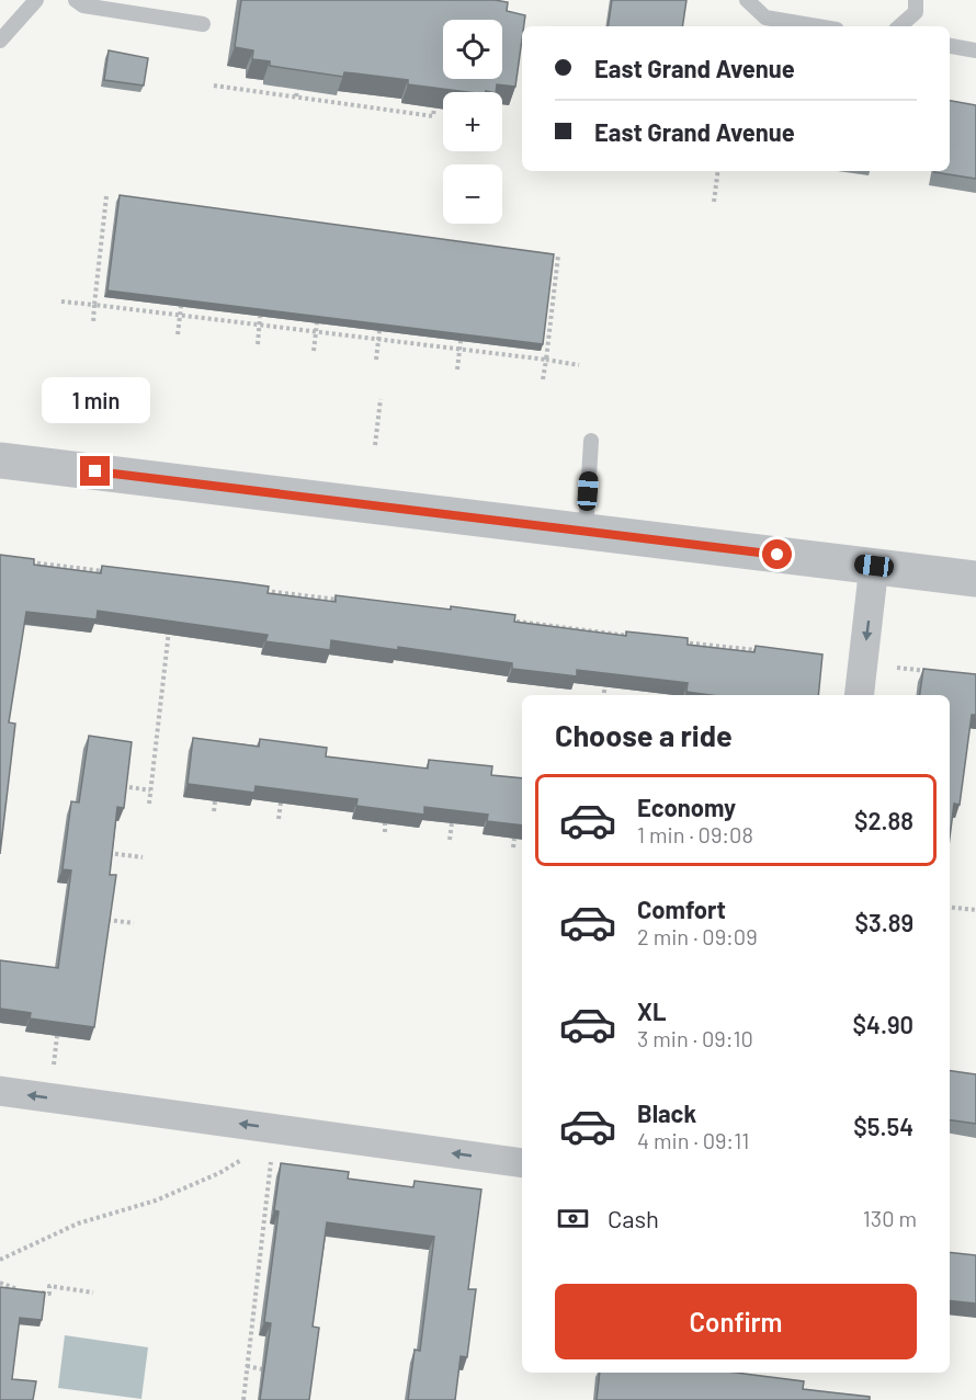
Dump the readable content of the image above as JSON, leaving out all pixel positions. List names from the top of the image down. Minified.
{"page":{"map_buttons":["+","−"],"banner":["East Grand Avenue","East Grand Avenue"],"bubble":"1 min","heading":"Choose a ride","list":[{"name":"Economy","note":"1 min · 09:08","value":"$2.88"},{"name":"Comfort","note":"2 min · 09:09","value":"$3.89"},{"name":"XL","note":"3 min · 09:10","value":"$4.90"},{"name":"Black","note":"4 min · 09:11","value":"$5.54"}],"pay":["Cash","130 m"],"buttons":"Confirm"}}
